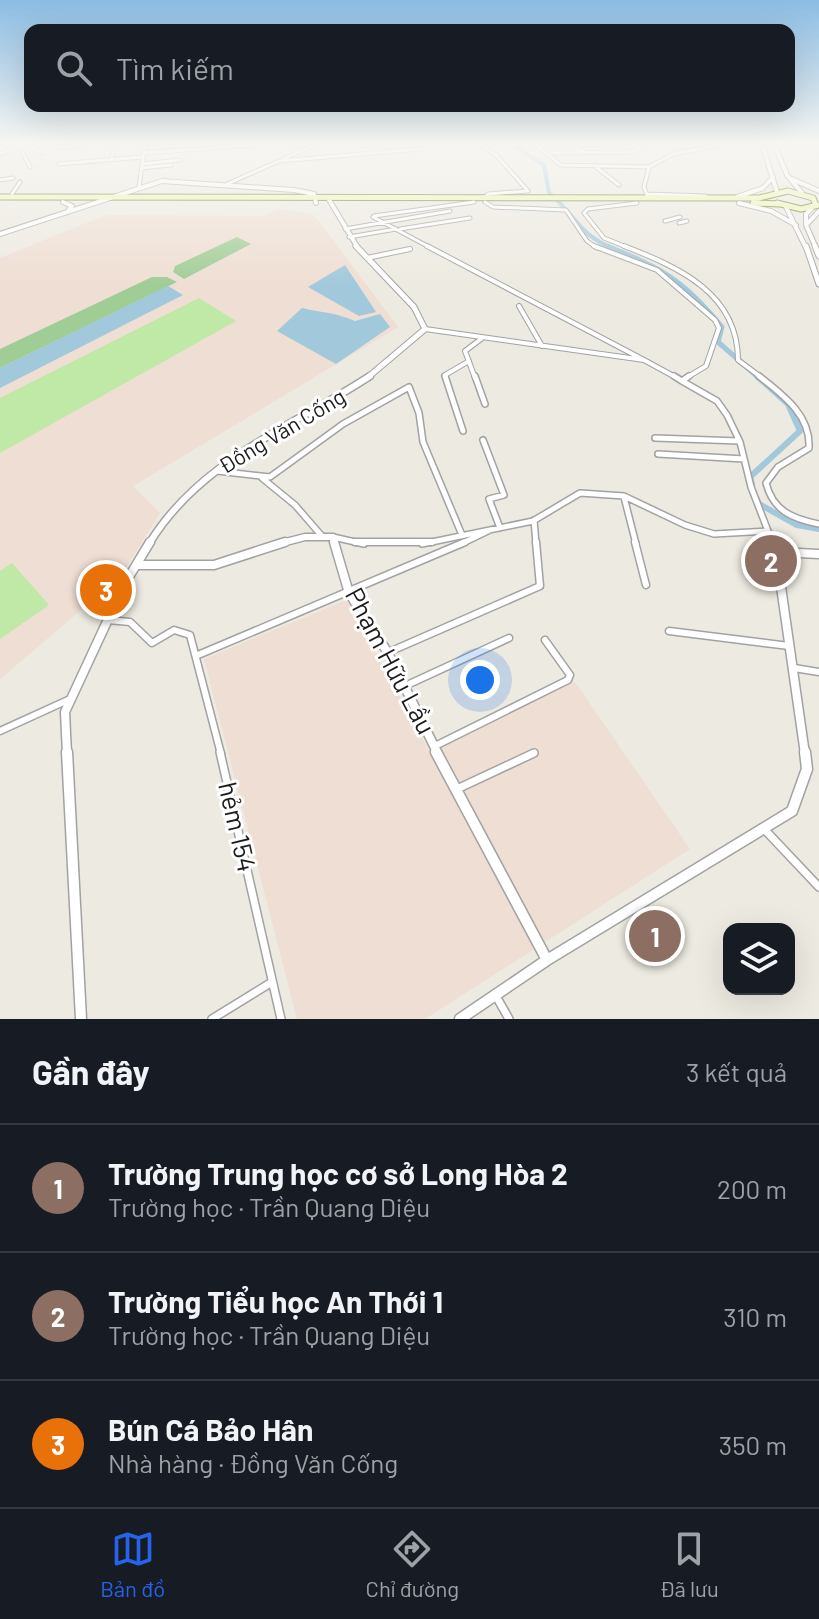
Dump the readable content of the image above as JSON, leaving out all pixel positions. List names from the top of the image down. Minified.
{"streets":{"street":["Đồng Văn Cống","Phạm Hữu Lầu","hẻm 154"]},"crossings":[["Đồng Văn Cống","hẻm 154"]],"page":{"search":"Tìm kiếm","pins":["2","3","1"],"heading":["Gần đây","3 kết quả"],"list":[{"mark":"1","name":"Trường Trung học cơ sở Long Hòa 2","note":"Trường học · Trần Quang Diệu","value":"200 m"},{"mark":"2","name":"Trường Tiểu học An Thới 1","note":"Trường học · Trần Quang Diệu","value":"310 m"},{"mark":"3","name":"Bún Cá Bảo Hân","note":"Nhà hàng · Đồng Văn Cống","value":"350 m"}],"nav":["Bản đồ","Chỉ đường","Đã lưu"]}}
